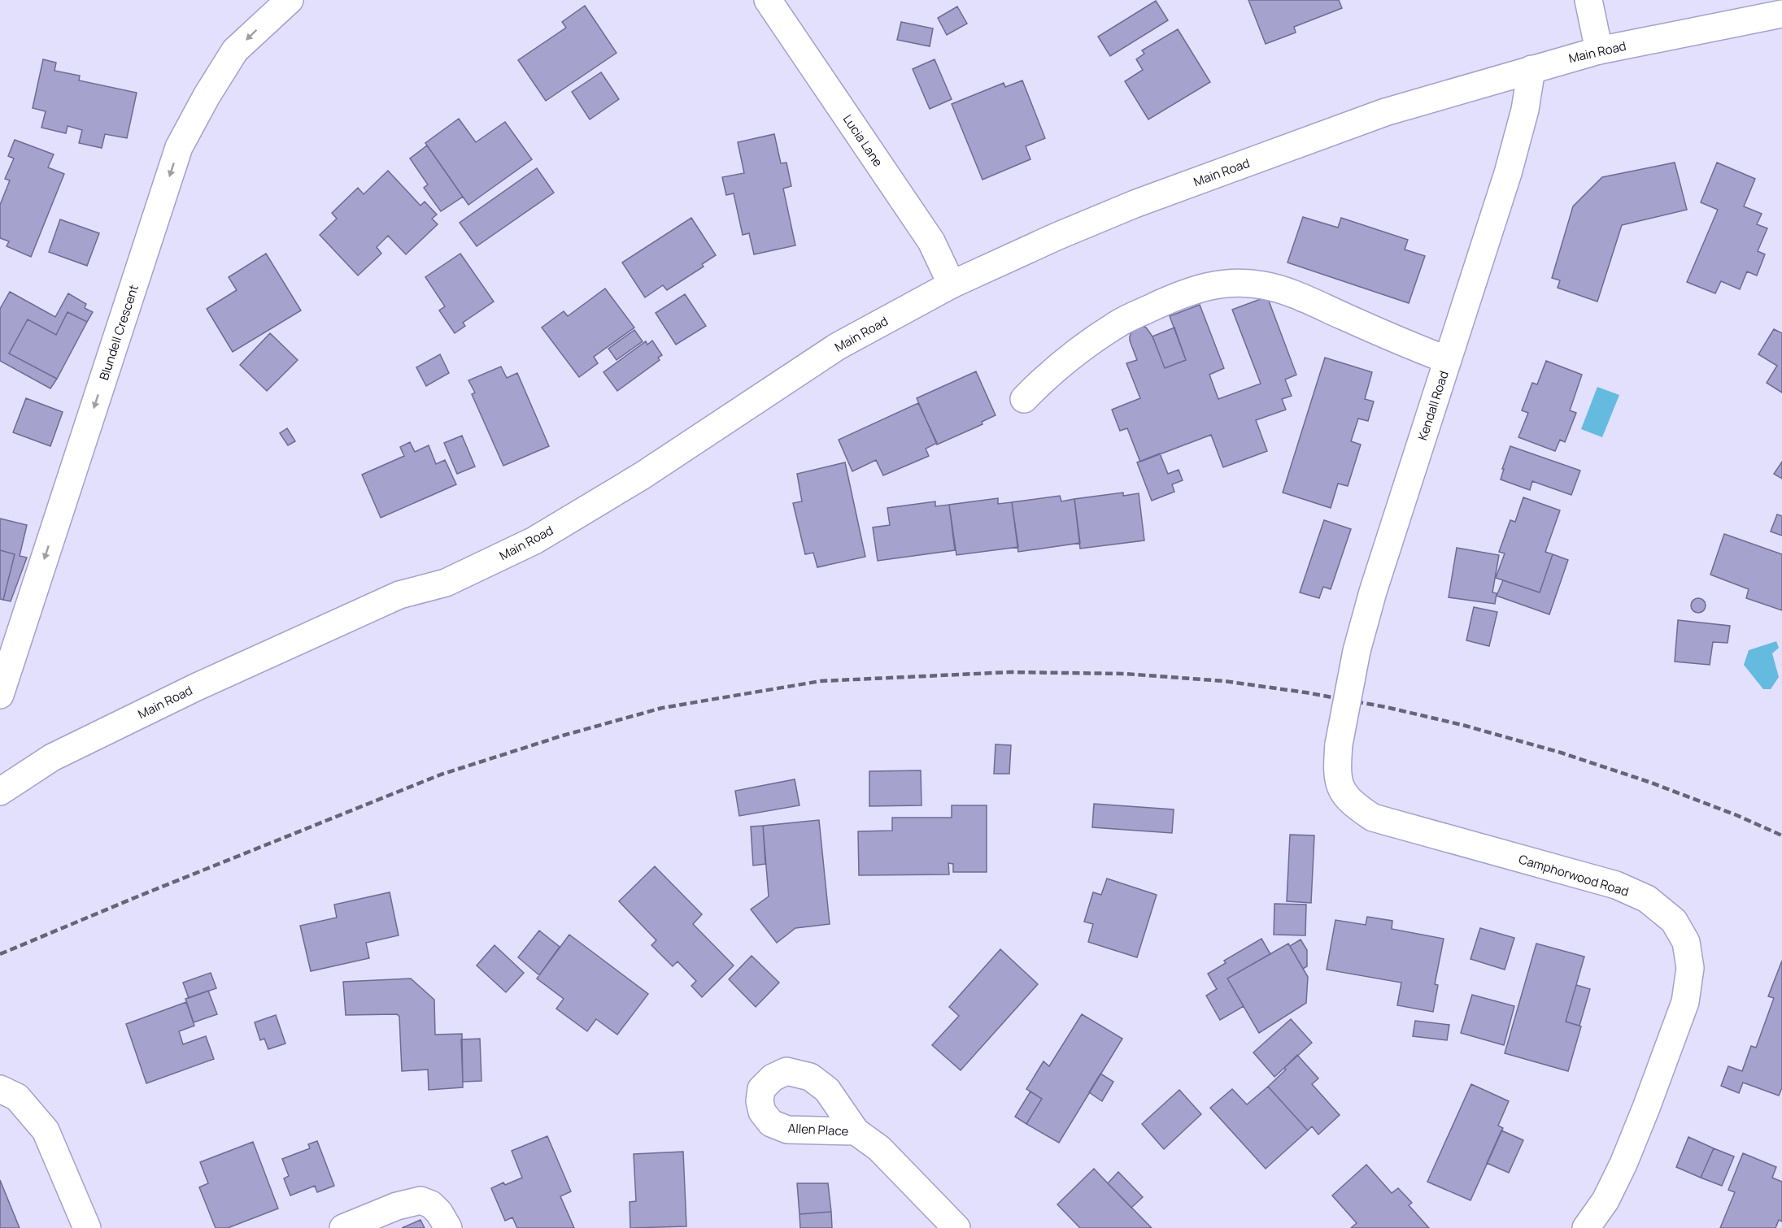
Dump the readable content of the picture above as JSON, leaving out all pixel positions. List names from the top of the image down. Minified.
{"streets":{"street":["Main Road","Lucia Lane","Blundell Crescent","Kendall Road","Camphorwood Road","Allen Place"]},"crossings":[["Main Road","Lucia Lane"],["Main Road","Kendall Road"],["Kendall Road","Camphorwood Road"]],"one_way":["Blundell Crescent"]}
